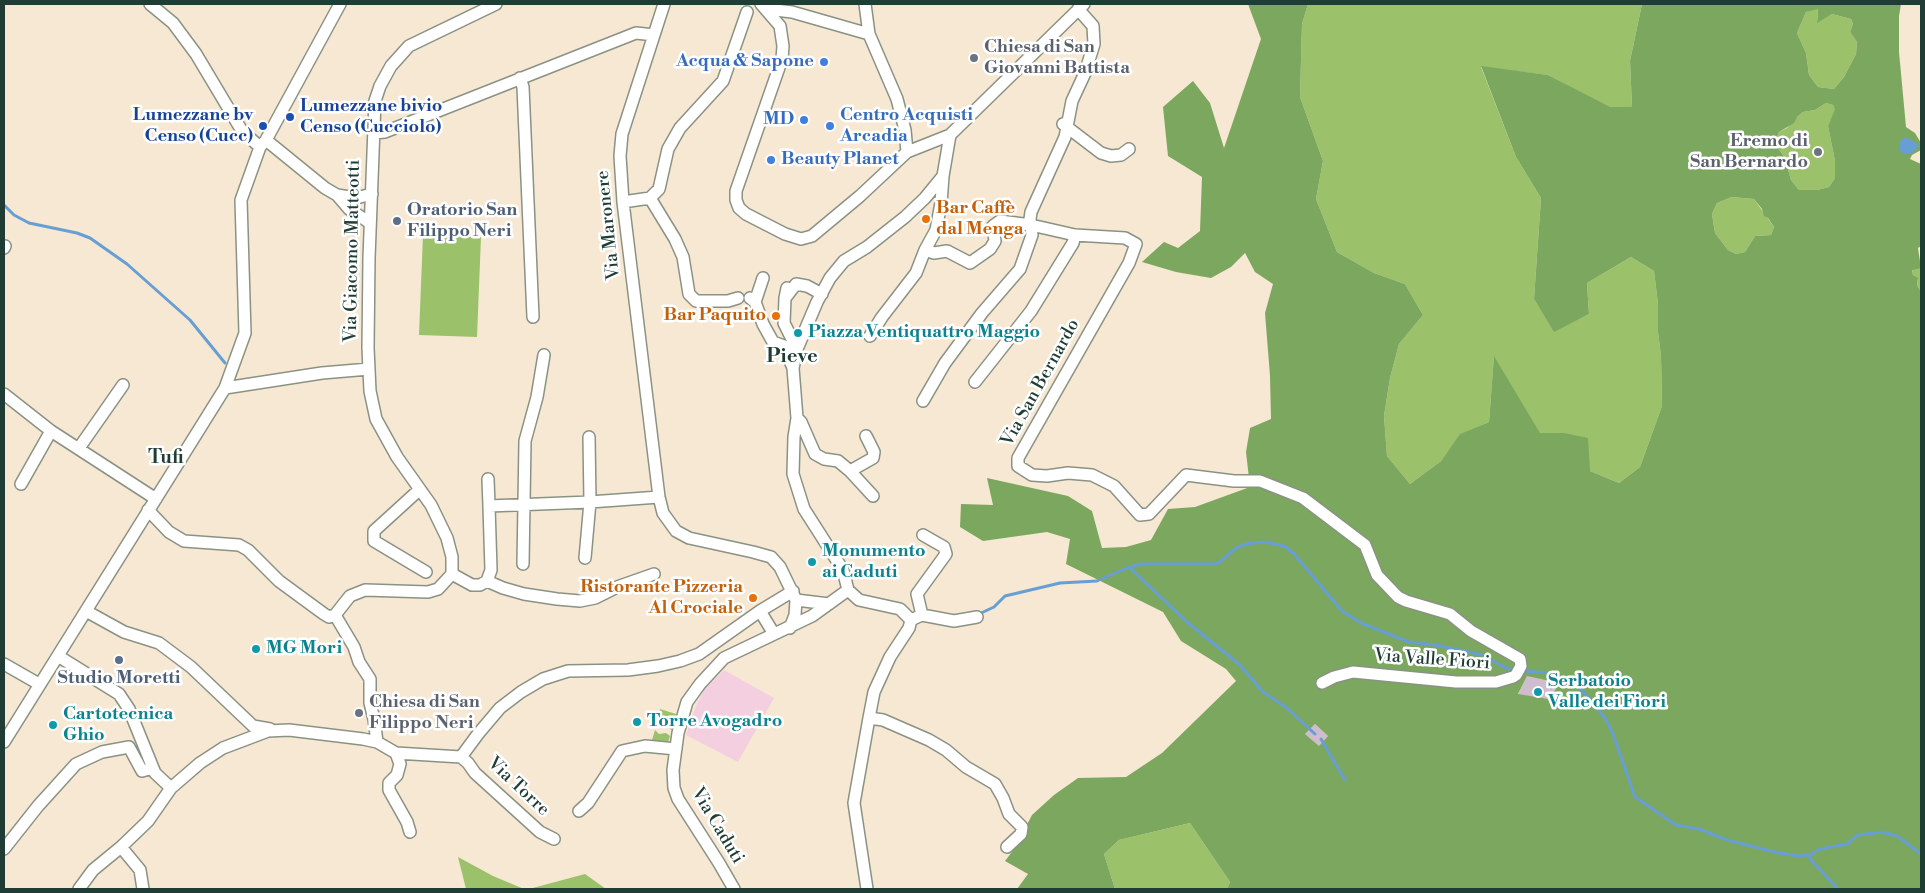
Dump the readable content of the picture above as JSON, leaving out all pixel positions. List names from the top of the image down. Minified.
{"streets":{"street":["Via Maronere","Via Giacomo Matteotti","Via San Bernardo","Via Valle Fiori","Via Torre","Via Caduti"]},"crossings":[["Via San Bernardo","Via Valle Fiori"]],"districts":["Pieve","Tufi"],"places":["Chiesa di San Giovanni Battista","Acqua & Sapone","Lumezzane bivio Censo (Cucciolo)","MD","Lumezzane bv Censo (Cucc)","Centro Acquisti Arcadia","Eremo di San Bernardo","Beauty Planet","Bar Caffè dal Menga","Oratorio San Filippo Neri","Bar Paquito","Piazza Ventiquattro Maggio","Monumento ai Caduti","Ristorante Pizzeria Al Crociale","MG Mori","Studio Moretti","Serbatoio Valle dei Fiori","Chiesa di San Filippo Neri","Torre Avogadro","Cartotecnica Ghio"]}
